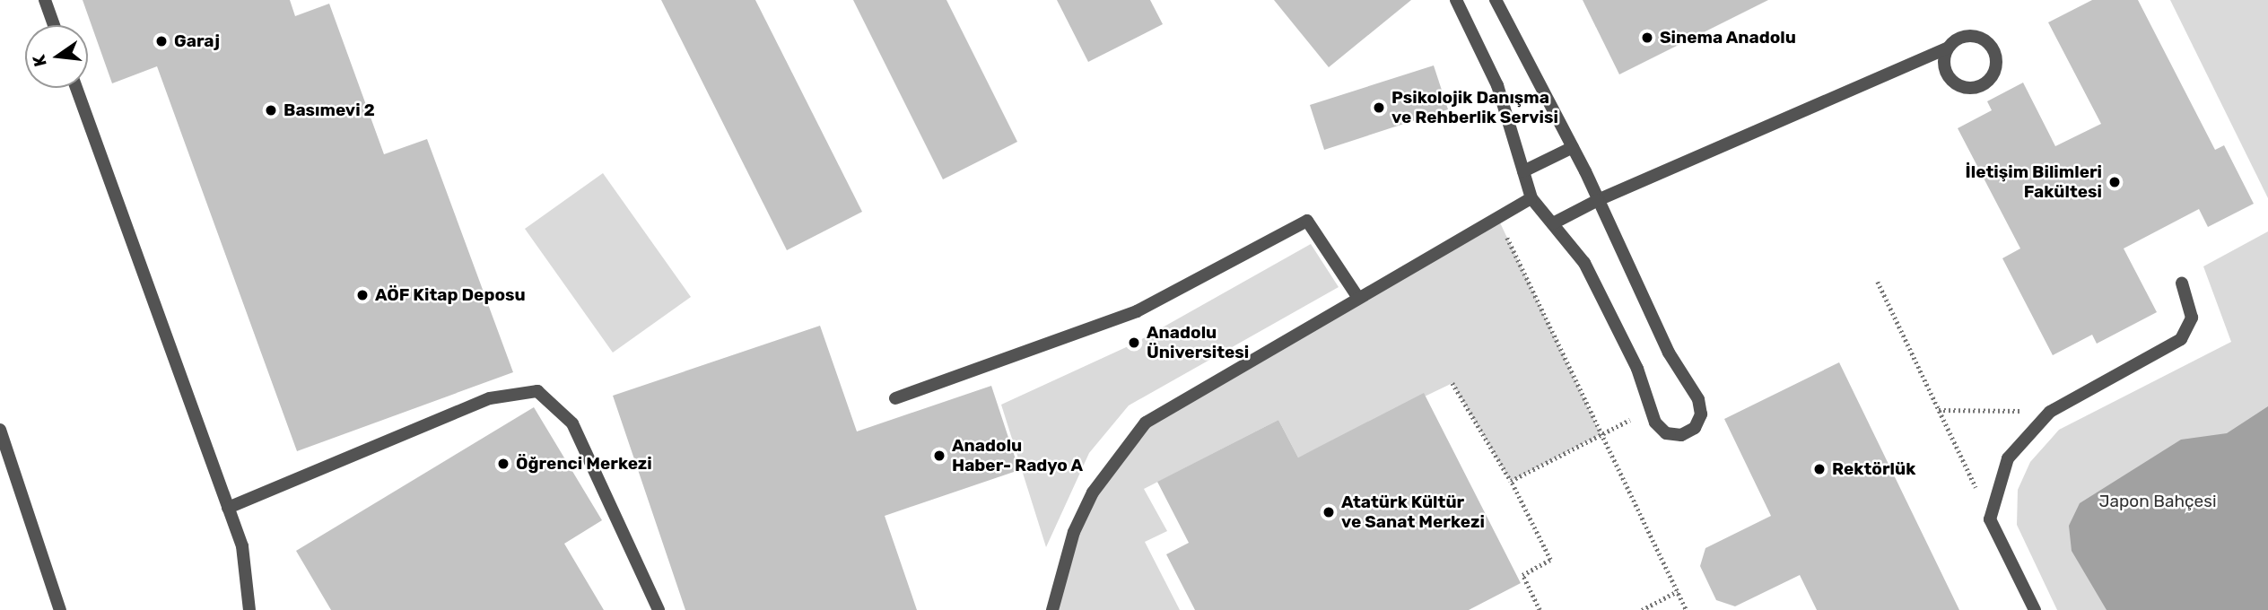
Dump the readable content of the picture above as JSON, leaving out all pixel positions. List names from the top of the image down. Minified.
{"parks":["Japon Bahçesi"],"places":["Sinema Anadolu","Garaj","Psikolojik Danışma ve Rehberlik Servisi","Basımevi 2","İletişim Bilimleri Fakültesi","AÖF Kitap Deposu","Anadolu Üniversitesi","Anadolu Haber- Radyo A","Öğrenci Merkezi","Rektörlük","Atatürk Kültür ve Sanat Merkezi"],"north":"left"}
